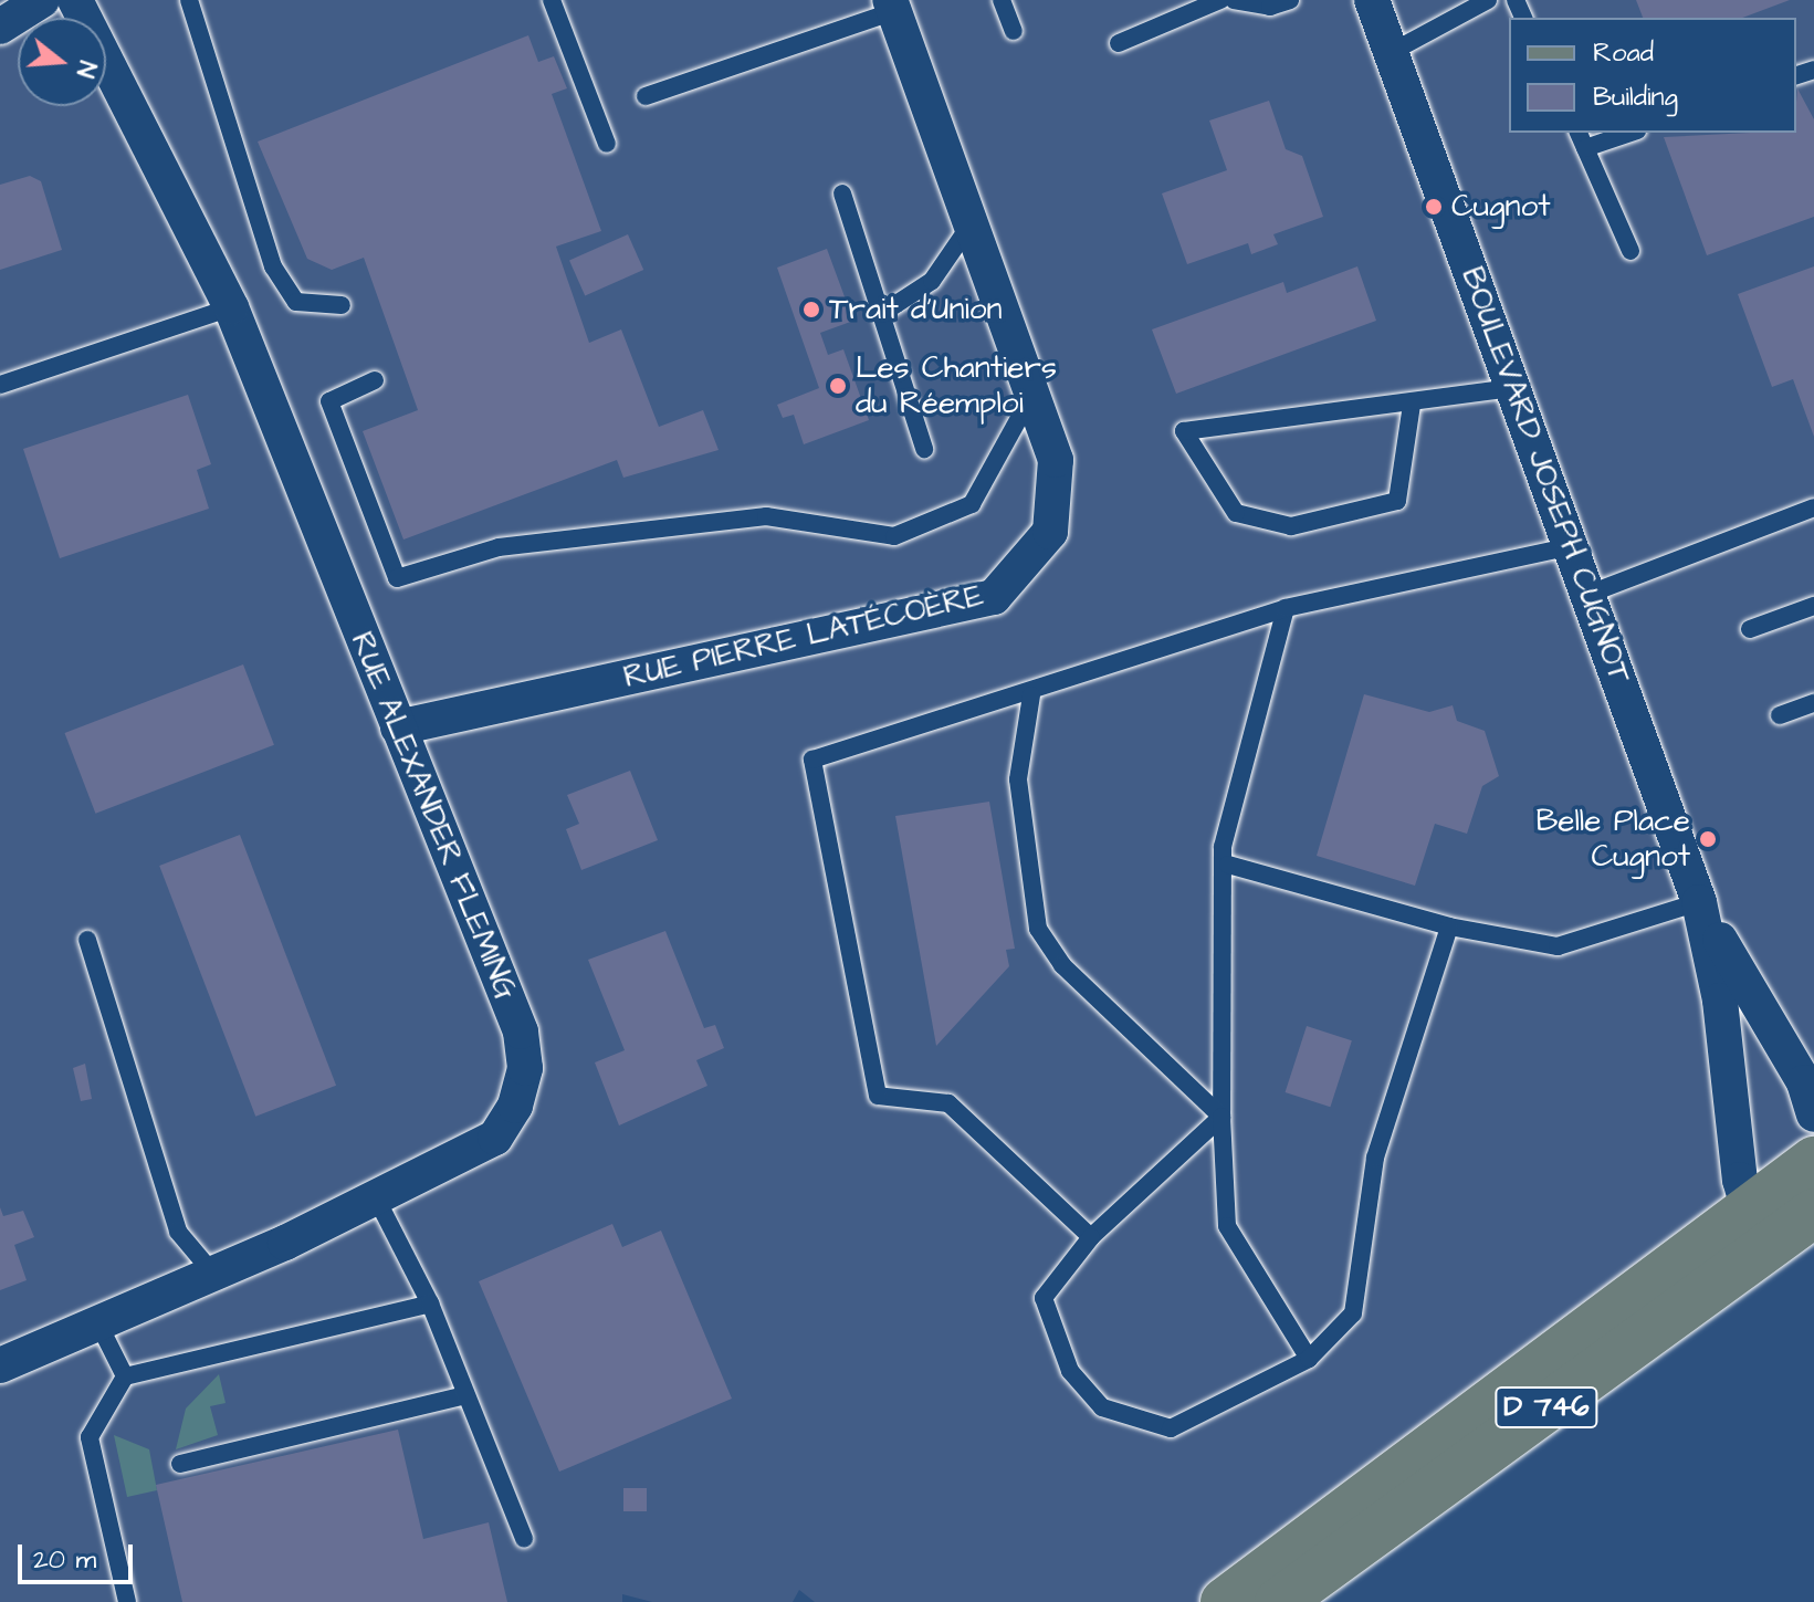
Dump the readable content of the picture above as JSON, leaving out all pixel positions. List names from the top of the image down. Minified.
{"streets":{"main road":["D 746"],"street":["BOULEVARD JOSEPH CUGNOT","RUE PIERRE LATÉCOÈRE","RUE ALEXANDER FLEMING"]},"crossings":[["BOULEVARD JOSEPH CUGNOT","D 746"],["RUE PIERRE LATÉCOÈRE","RUE ALEXANDER FLEMING"]],"places":["Cugnot","Trait d'Union","Les Chantiers du Réemploi","Belle Place Cugnot"],"legend":["Road","Building"],"scale_bar":"20 m","north":"right"}
